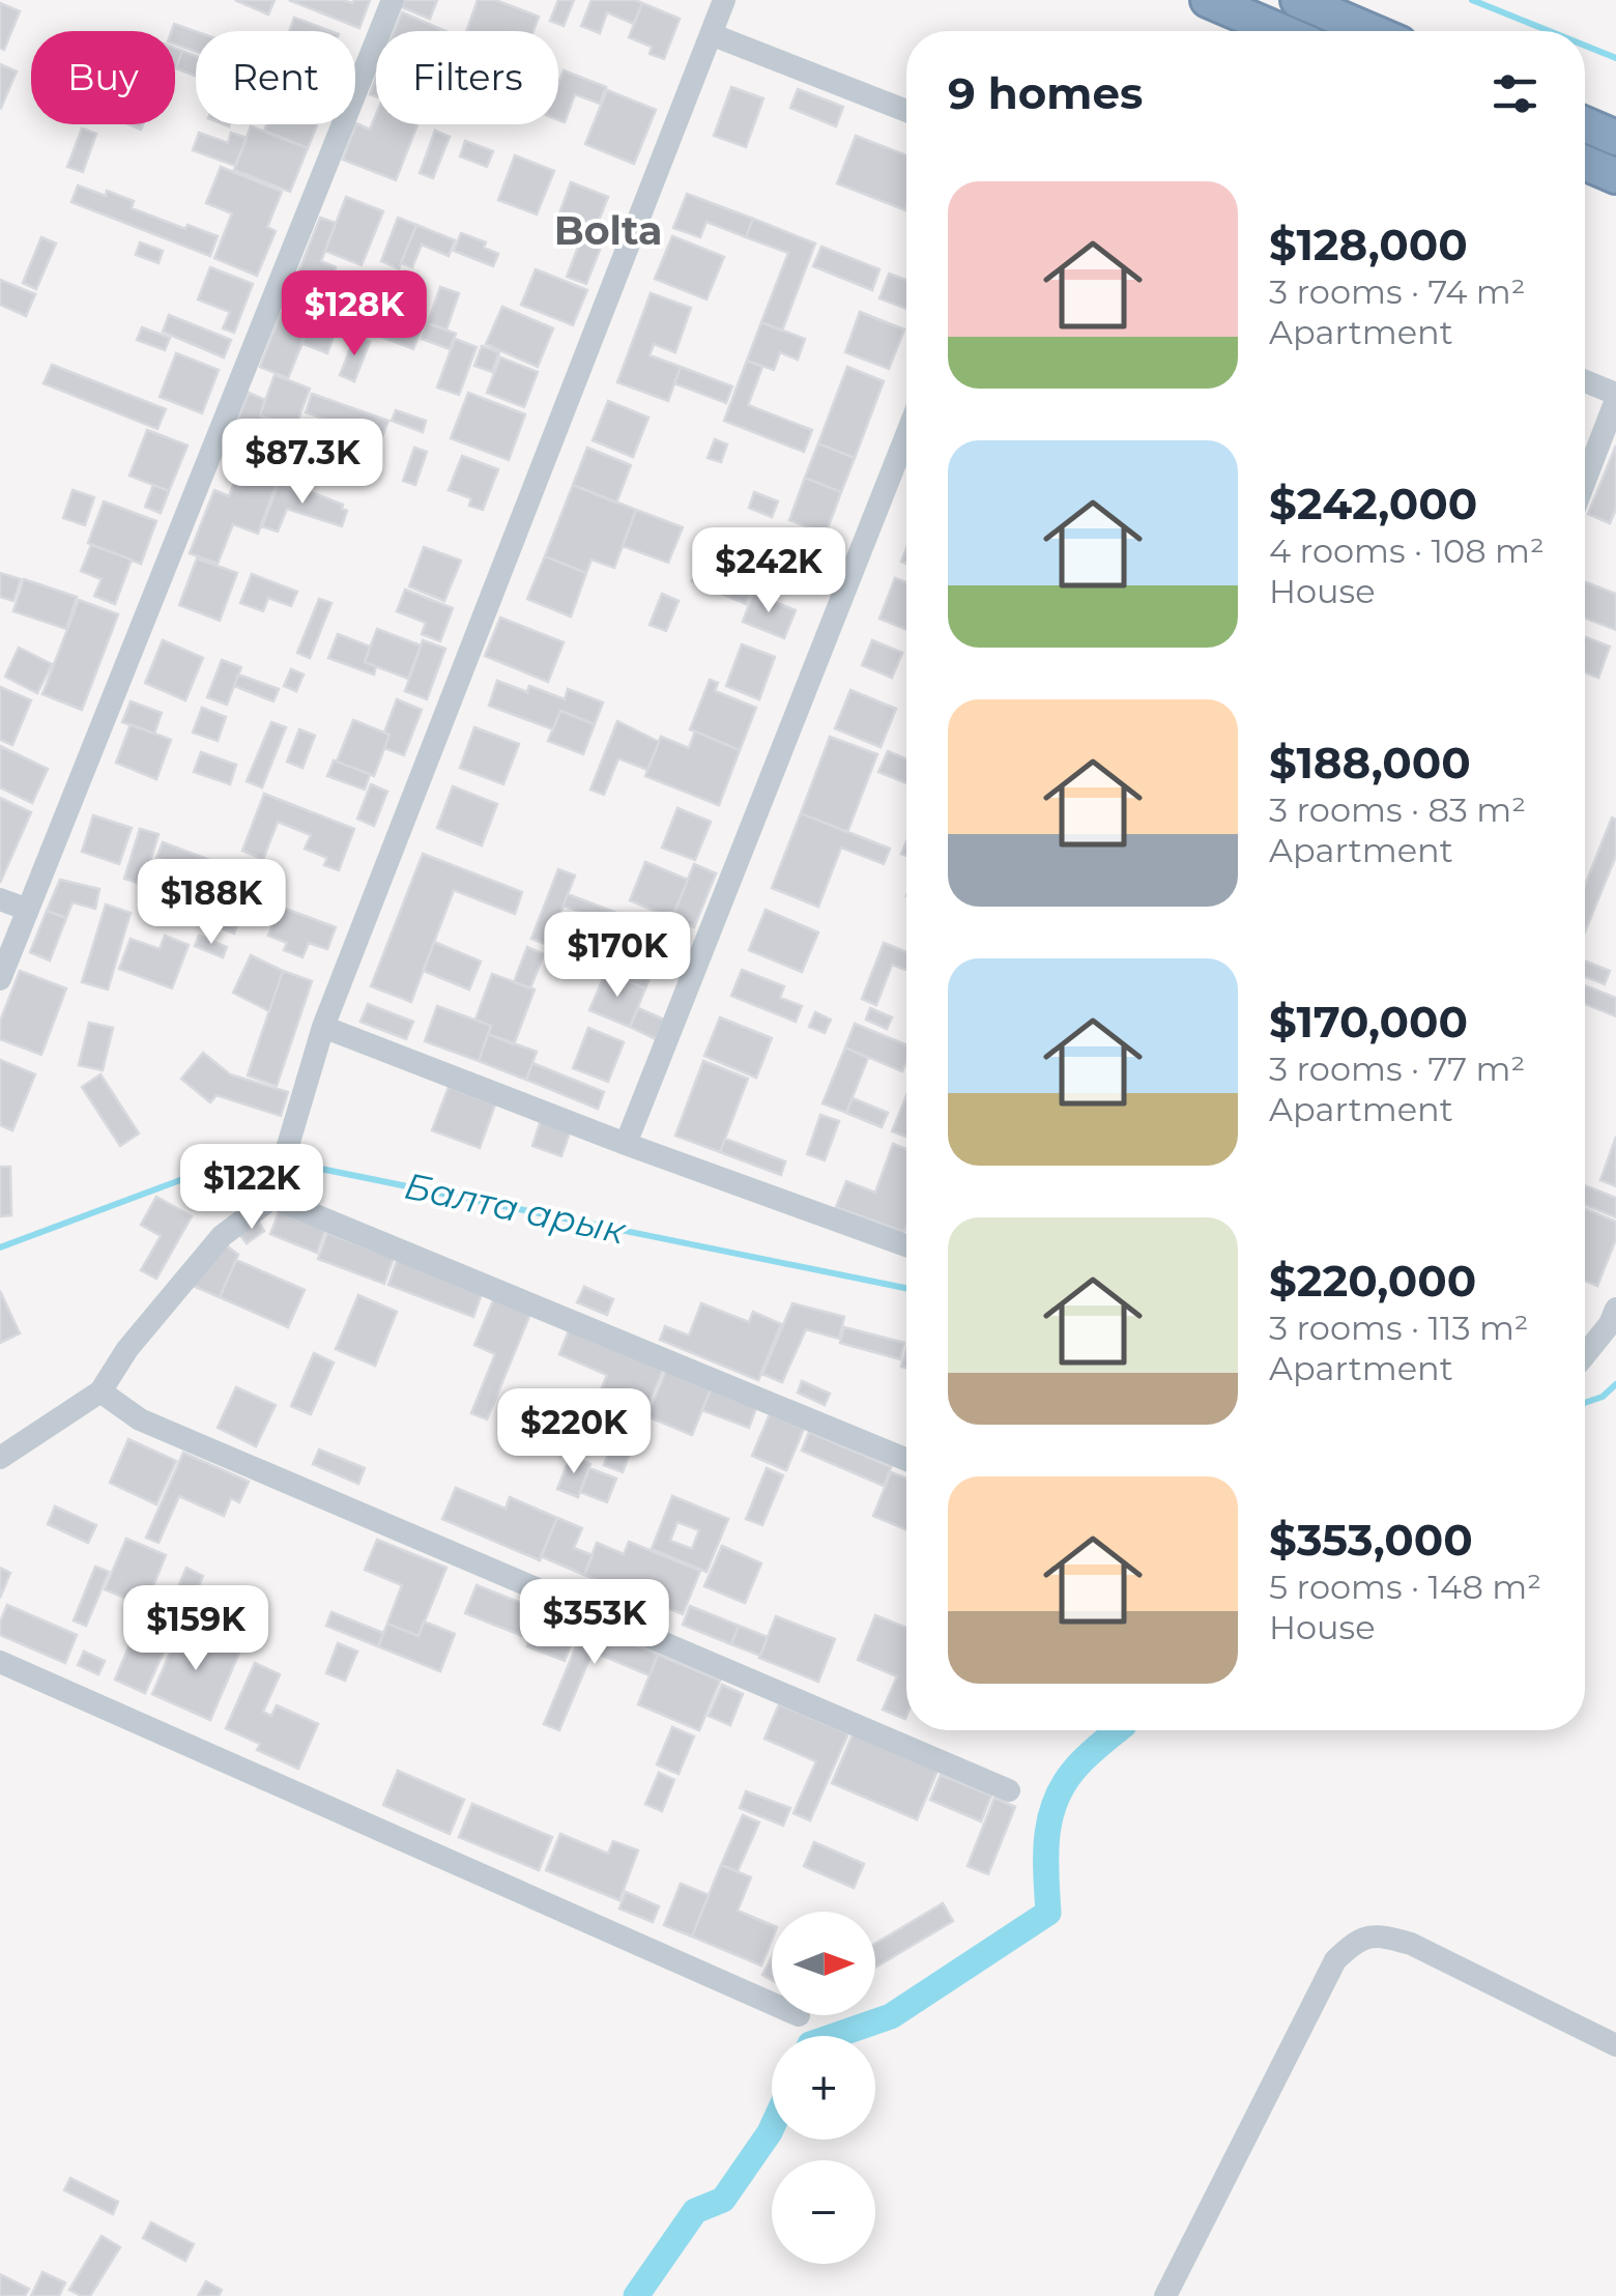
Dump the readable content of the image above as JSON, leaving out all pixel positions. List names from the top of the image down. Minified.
{"districts":["Bolta"],"water":["Балта арык"],"north":"right","page":{"chip":["Buy","Rent","Filters"],"heading":"9 homes","list":[{"name":"$128,000","note":"3 rooms · 74 m² · Apartment"},{"name":"$242,000","note":"4 rooms · 108 m² · House"},{"name":"$188,000","note":"3 rooms · 83 m² · Apartment"},{"name":"$170,000","note":"3 rooms · 77 m² · Apartment"},{"name":"$220,000","note":"3 rooms · 113 m² · Apartment"},{"name":"$353,000","note":"5 rooms · 148 m² · House"}],"price":["$128K","$87.3K","$242K","$188K","$170K","$122K","$220K","$353K","$159K"],"map_buttons":["+","−"]}}
